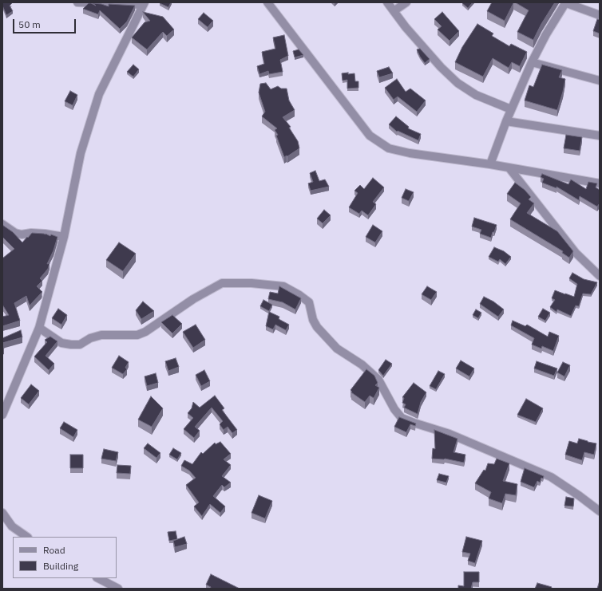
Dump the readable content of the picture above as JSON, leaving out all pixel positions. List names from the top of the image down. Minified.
{"legend":["Road","Building"],"scale_bar":"50 m"}
